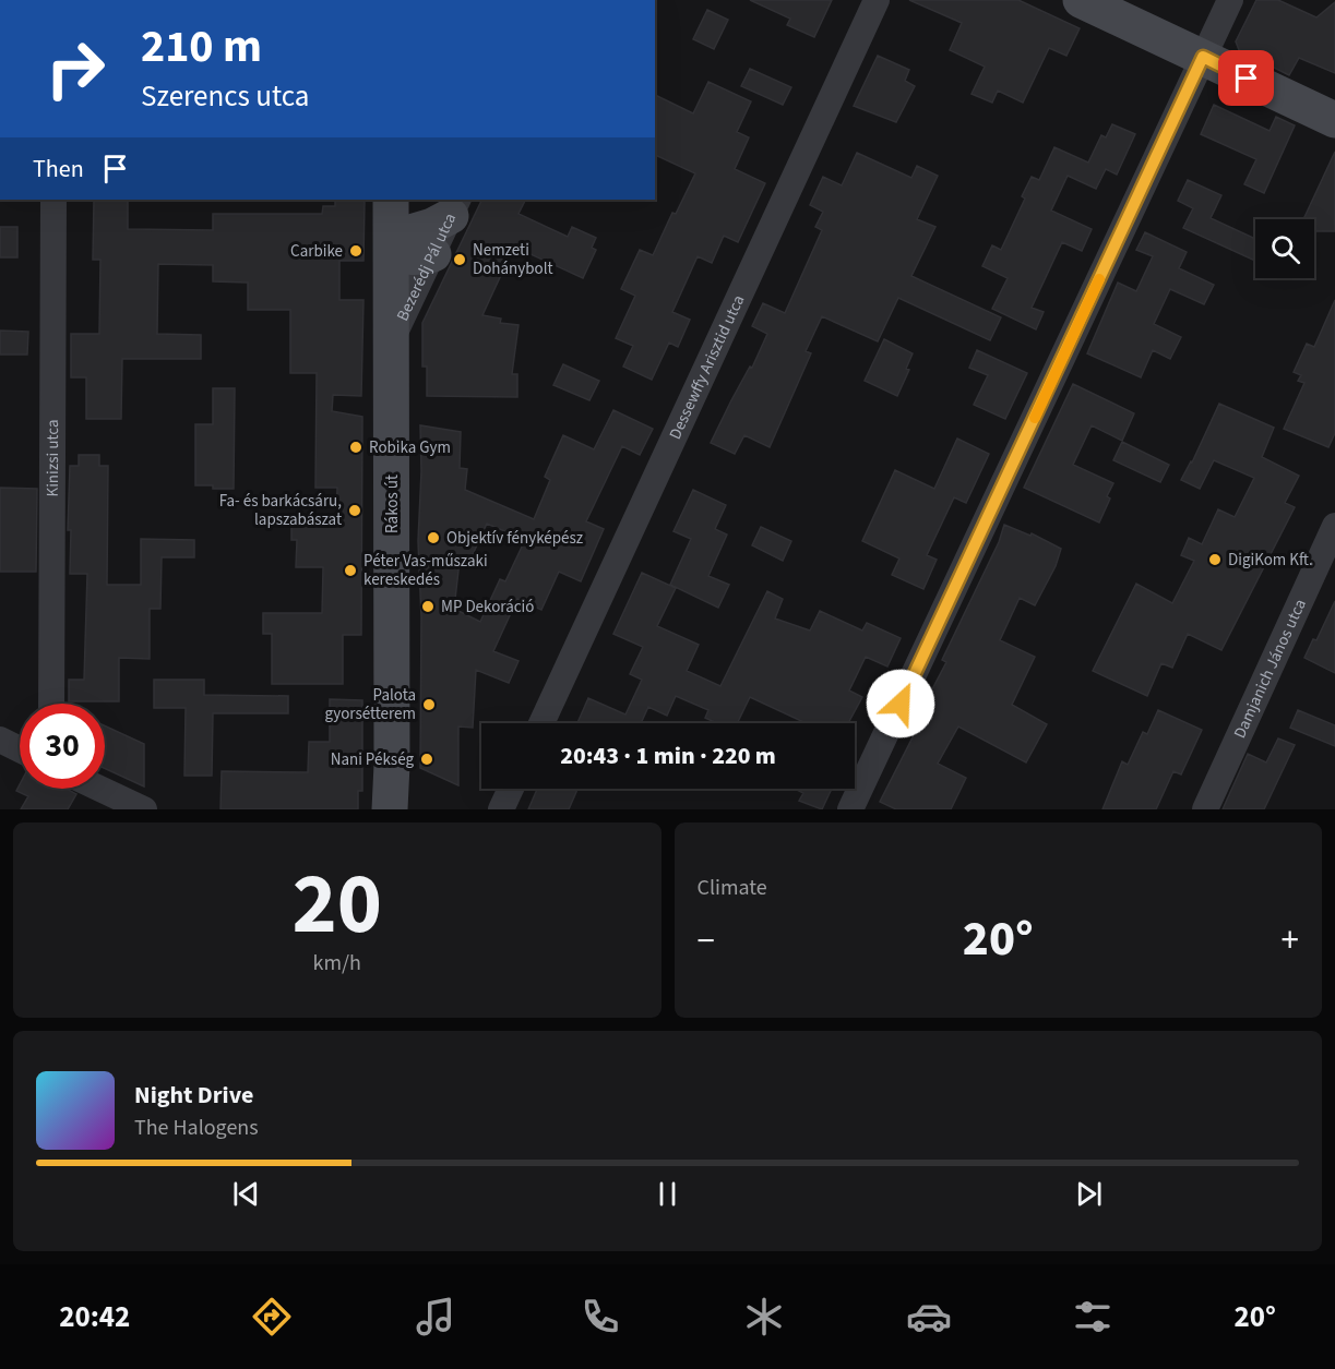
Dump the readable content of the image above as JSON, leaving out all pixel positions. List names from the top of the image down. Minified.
{"streets":{"street":["Bezerédj Pál utca","Dessewffy Arisztid utca","Kinizsi utca","Rákos út","Damjanich János utca"]},"crossings":[["Bezerédj Pál utca","Rákos út"]],"places":["Carbike","Nemzeti Dohánybolt","Robika Gym","Fa- és barkácsáru, lapszabászat","Objektív fényképész","DigiKom Kft.","Péter Vas-műszaki kereskedés","MP Dekoráció","Palota gyorsétterem","Nani Pékség"],"page":{"turn":["210 m","Szerencs utca"],"then":"Then","limit":"30","trip":"20:43 · 1 min · 220 m","tile":[["20","km/h"],"Climate"],"heat":["−","20°","+"],"song":["Night Drive","The Halogens"],"tabs":["20:42","20°"]}}
